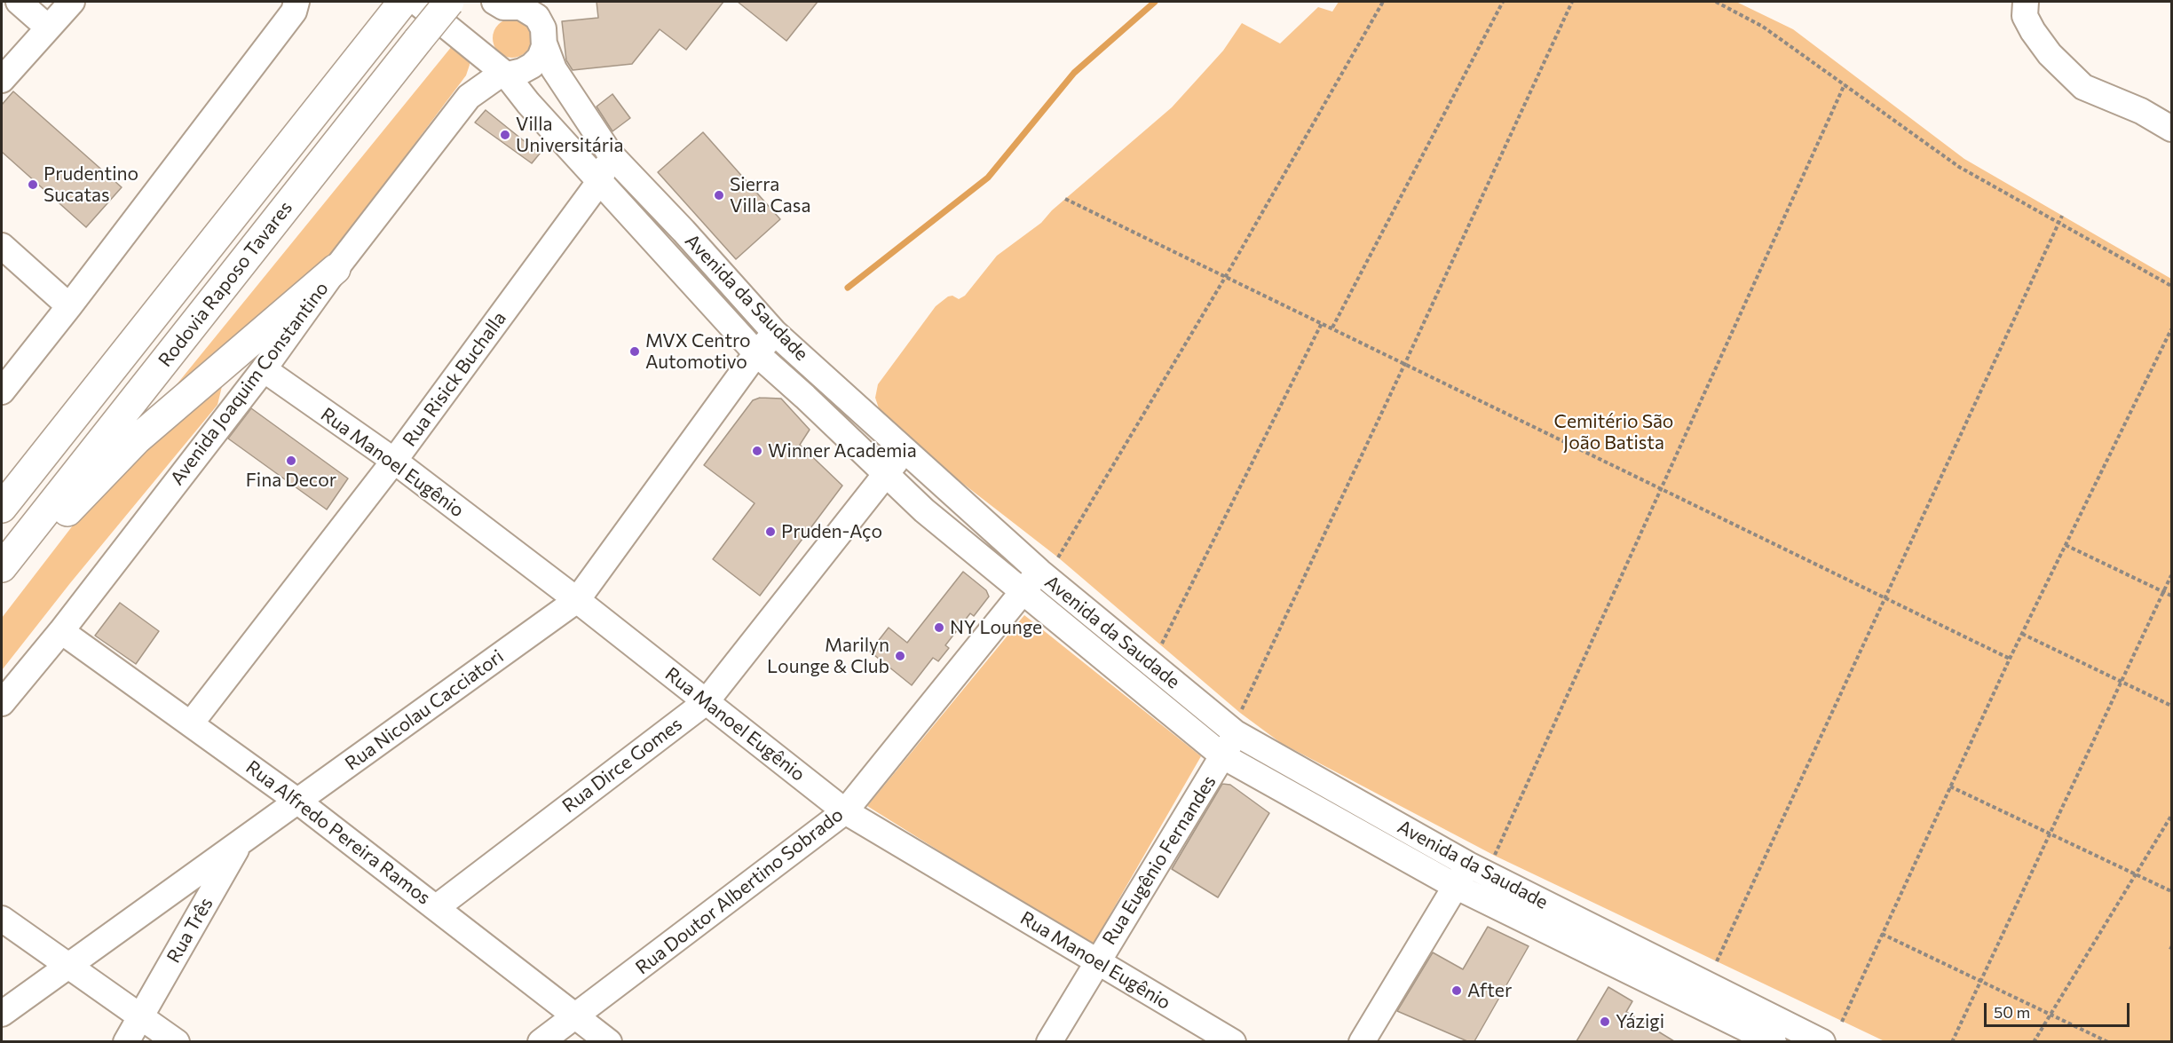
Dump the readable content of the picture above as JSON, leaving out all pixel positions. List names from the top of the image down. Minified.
{"streets":{"highway":["Rodovia Raposo Tavares"],"street":["Avenida da Saudade","Rua Risick Buchalla","Avenida Joaquim Constantino","Rua Manoel Eugênio","Rua Nicolau Cacciatori","Rua Dirce Gomes","Rua Alfredo Pereira Ramos","Rua Eugênio Fernandes","Rua Doutor Albertino Sobrado","Rua Três"]},"crossings":[["Avenida da Saudade","Rua Risick Buchalla"],["Avenida da Saudade","Avenida Joaquim Constantino"],["Avenida da Saudade","Rua Nicolau Cacciatori"],["Avenida da Saudade","Rua Dirce Gomes"],["Avenida da Saudade","Rua Eugênio Fernandes"],["Avenida da Saudade","Rua Doutor Albertino Sobrado"],["Rua Risick Buchalla","Rua Manoel Eugênio"],["Rua Risick Buchalla","Rua Alfredo Pereira Ramos"],["Avenida Joaquim Constantino","Rua Manoel Eugênio"],["Avenida Joaquim Constantino","Rua Alfredo Pereira Ramos"],["Rua Manoel Eugênio","Rua Nicolau Cacciatori"],["Rua Manoel Eugênio","Rua Dirce Gomes"],["Rua Manoel Eugênio","Rua Eugênio Fernandes"],["Rua Manoel Eugênio","Rua Doutor Albertino Sobrado"],["Rua Nicolau Cacciatori","Rua Alfredo Pereira Ramos"],["Rua Nicolau Cacciatori","Rua Três"],["Rua Dirce Gomes","Rua Alfredo Pereira Ramos"],["Rua Alfredo Pereira Ramos","Rua Doutor Albertino Sobrado"]],"parks":["Cemitério São João Batista"],"places":["Villa Universitária","Prudentino Sucatas","Sierra Villa Casa","MVX Centro Automotivo","Winner Academia","Fina Decor","Pruden-Aço","NY Lounge","Marilyn Lounge & Club","After","Yázigi"],"scale_bar":"50 m"}
